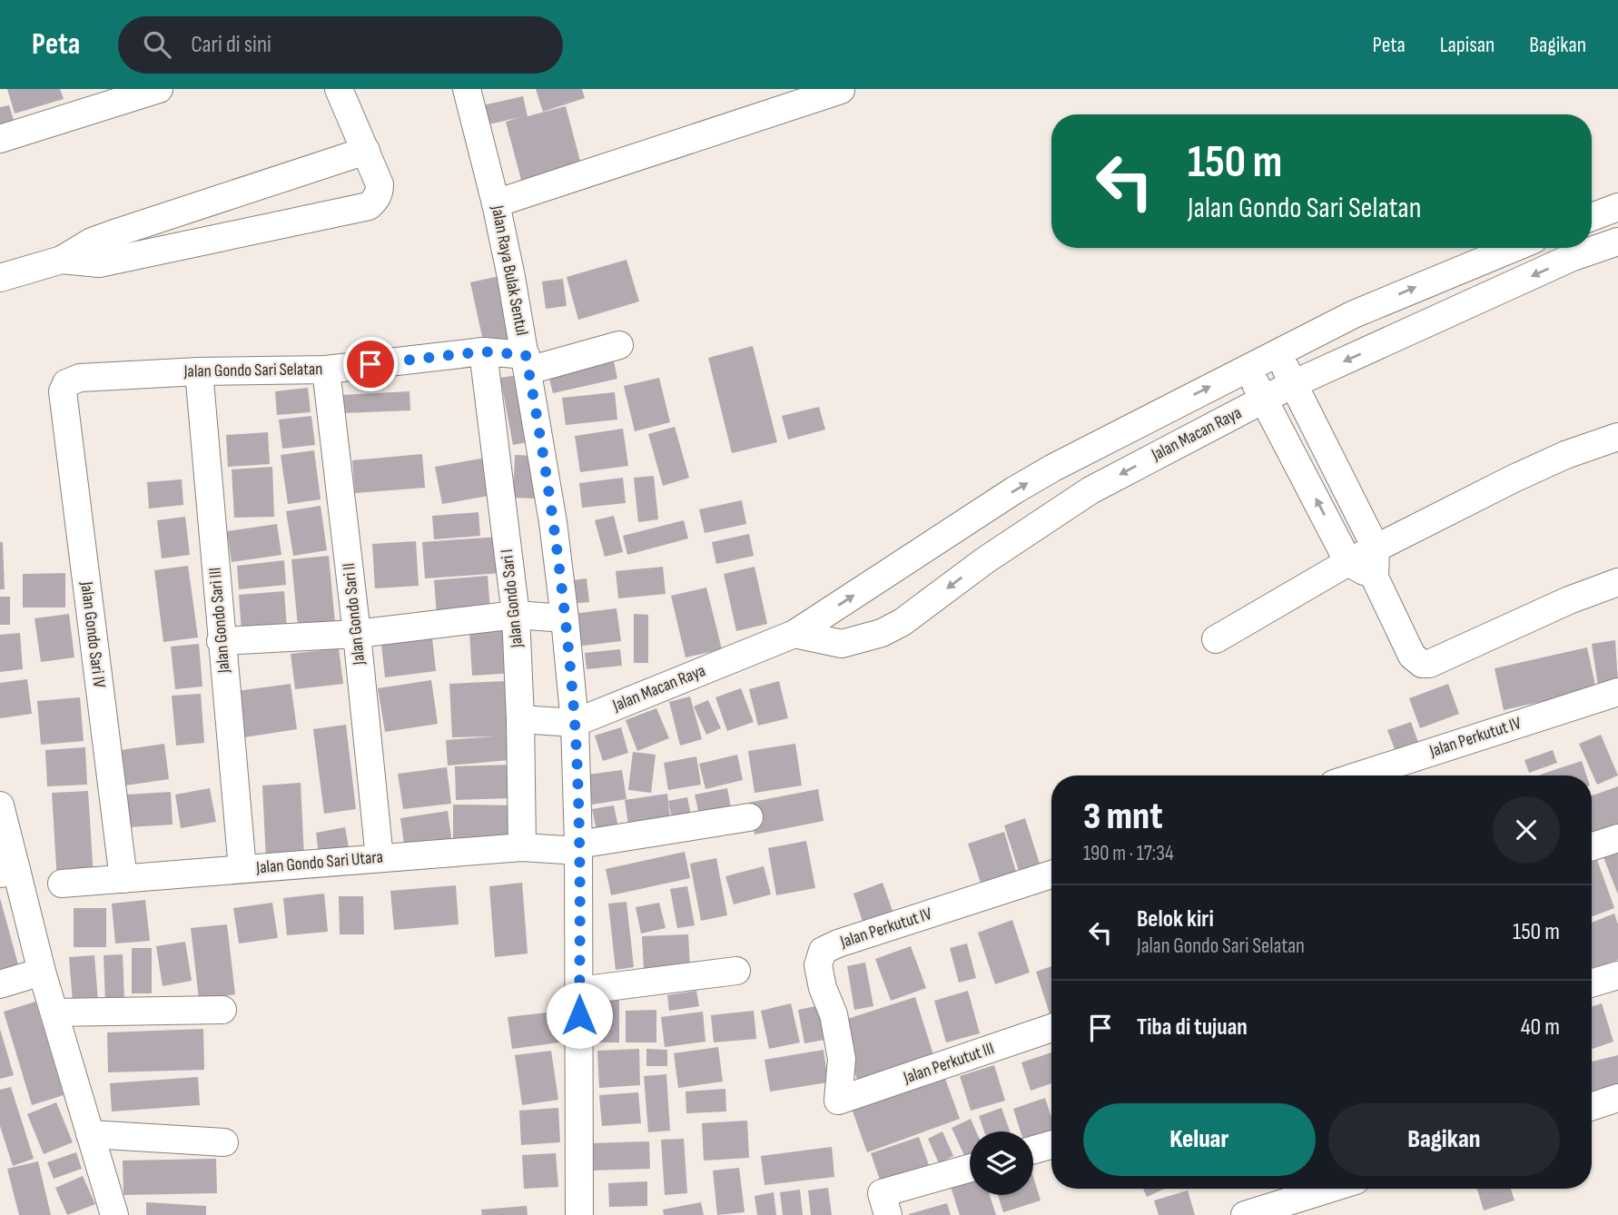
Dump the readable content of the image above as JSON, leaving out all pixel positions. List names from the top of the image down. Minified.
{"streets":{"street":["Jalan Raya Bulak Sentul","Jalan Gondo Sari Selatan","Jalan Macan Raya","Jalan Gondo Sari I","Jalan Gondo Sari II","Jalan Gondo Sari III","Jalan Gondo Sari IV","Jalan Perkutut IV","Jalan Gondo Sari Utara","Jalan Perkutut III"]},"crossings":[["Jalan Raya Bulak Sentul","Jalan Gondo Sari Selatan"],["Jalan Raya Bulak Sentul","Jalan Macan Raya"],["Jalan Raya Bulak Sentul","Jalan Gondo Sari Utara"],["Jalan Gondo Sari Selatan","Jalan Gondo Sari I"],["Jalan Gondo Sari Selatan","Jalan Gondo Sari II"],["Jalan Gondo Sari Selatan","Jalan Gondo Sari III"],["Jalan Gondo Sari Selatan","Jalan Gondo Sari IV"],["Jalan Macan Raya","Jalan Gondo Sari I"],["Jalan Gondo Sari I","Jalan Gondo Sari Utara"],["Jalan Gondo Sari II","Jalan Gondo Sari Utara"],["Jalan Gondo Sari III","Jalan Gondo Sari Utara"],["Jalan Gondo Sari IV","Jalan Gondo Sari Utara"],["Jalan Perkutut IV","Jalan Perkutut III"]],"page":{"header":"Peta","search":"Cari di sini","nav":["Peta","Lapisan","Bagikan"],"turn":["150 m","Jalan Gondo Sari Selatan"],"heading":["3 mnt","190 m · 17:34"],"list":[{"name":"Belok kiri","note":"Jalan Gondo Sari Selatan","value":"150 m"},{"name":"Tiba di tujuan","value":"40 m"}],"buttons":["Keluar","Bagikan"]}}
